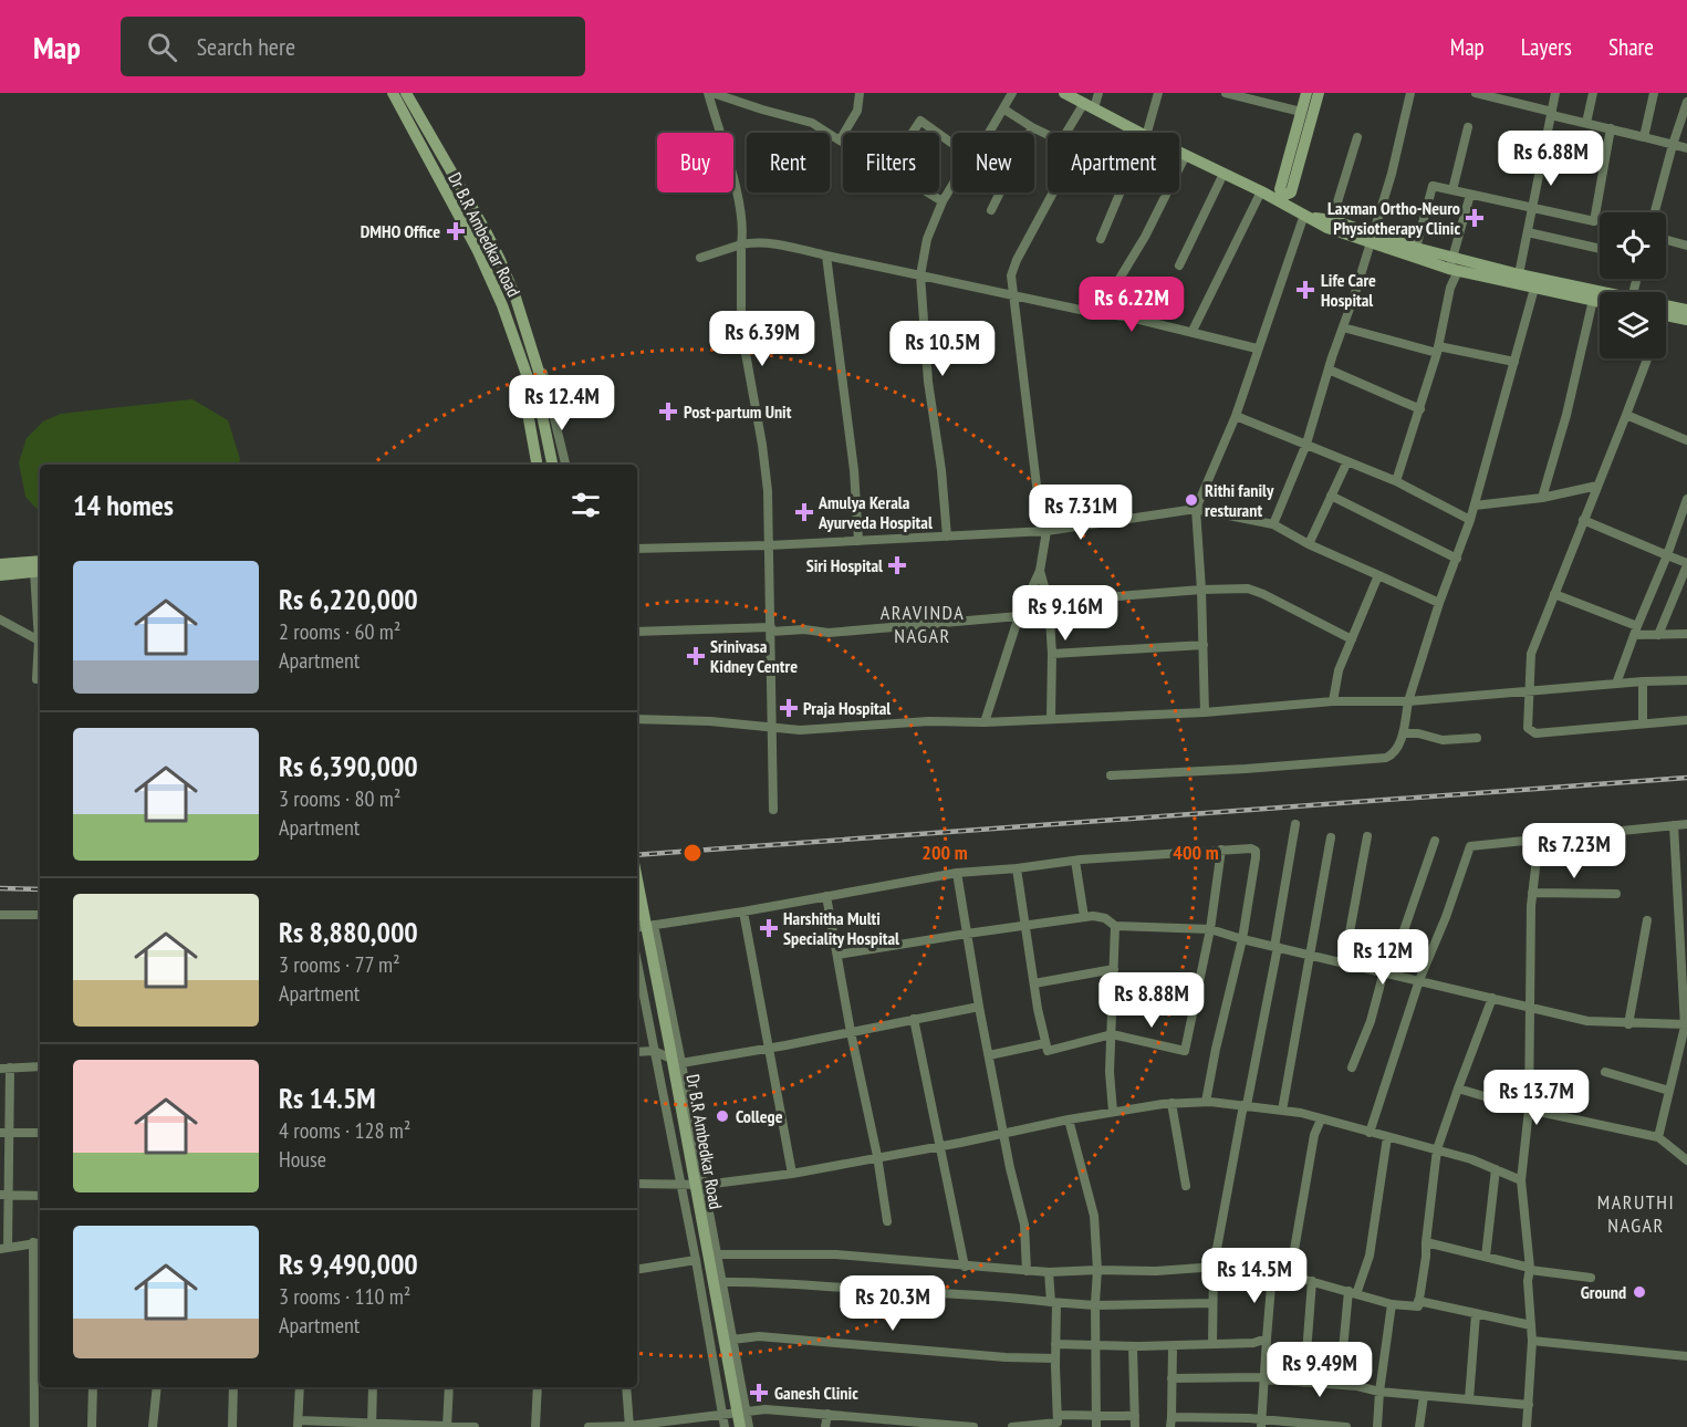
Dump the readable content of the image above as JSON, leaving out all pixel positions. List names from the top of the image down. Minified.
{"streets":{"street":["Dr B.R Ambedkar Road"]},"districts":["ARAVINDA NAGAR","MARUTHI NAGAR"],"places":{"health":["Laxman Ortho-Neuro Physiotherapy Clinic","DMHO Office","Life Care Hospital","Post-partum Unit","Amulya Kerala Ayurveda Hospital","Siri Hospital","Srinivasa Kidney Centre","Praja Hospital","Harshitha Multi Speciality Hospital","Ganesh Clinic"],"other":["Rithi fanily resturant","College","Ground"]},"page":{"header":"Map","search":"Search here","nav":["Map","Layers","Share"],"price":["Rs 6.88M","Rs 6.22M","Rs 6.39M","Rs 10.5M","Rs 12.4M","Rs 7.31M","Rs 9.16M","Rs 7.23M","Rs 12M","Rs 8.88M","Rs 13.7M","Rs 14.5M","Rs 20.3M","Rs 9.49M"],"chip":["Buy","Rent","Filters","New","Apartment"],"heading":"14 homes","list":[{"name":"Rs 6,220,000","note":"2 rooms · 60 m² · Apartment"},{"name":"Rs 6,390,000","note":"3 rooms · 80 m² · Apartment"},{"name":"Rs 8,880,000","note":"3 rooms · 77 m² · Apartment"},{"name":"Rs 14.5M","note":"4 rooms · 128 m² · House"},{"name":"Rs 9,490,000","note":"3 rooms · 110 m² · Apartment"}]},"rings":["200 m","400 m"]}
